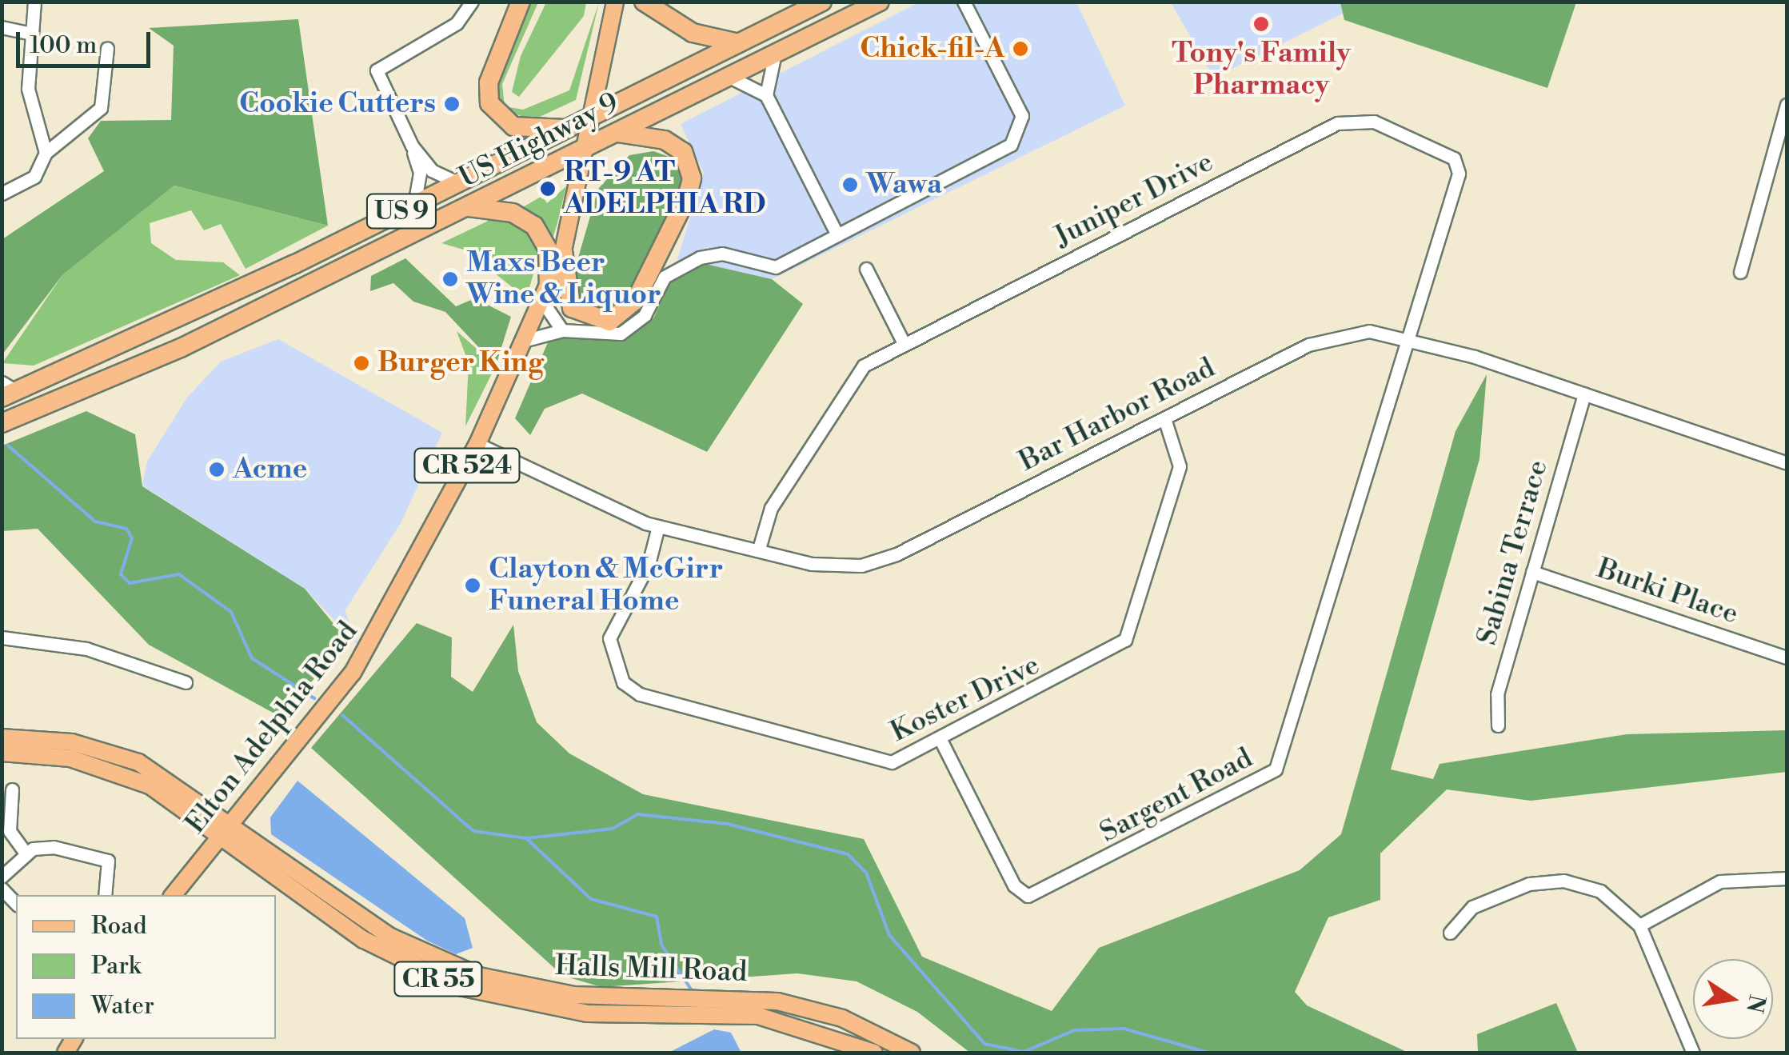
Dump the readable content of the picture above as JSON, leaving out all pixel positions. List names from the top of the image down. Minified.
{"streets":{"highway":["US Highway 9","US 9"],"main road":["CR 524","Elton Adelphia Road","Halls Mill Road","CR 55"],"street":["Juniper Drive","Bar Harbor Road","Sabina Terrace","Burki Place","Koster Drive","Sargent Road"]},"crossings":[["US Highway 9","Elton Adelphia Road"],["Juniper Drive","Bar Harbor Road"],["Juniper Drive","Sargent Road"],["Bar Harbor Road","Sabina Terrace"],["Bar Harbor Road","Koster Drive"],["Bar Harbor Road","Elton Adelphia Road"],["Bar Harbor Road","Sargent Road"],["Sabina Terrace","Burki Place"],["Koster Drive","Sargent Road"],["Elton Adelphia Road","Halls Mill Road"]],"places":["Tony's Family Pharmacy","Chick-fil-A","Cookie Cutters","Wawa","RT-9 AT ADELPHIA RD","Maxs Beer Wine & Liquor","Burger King","Acme","Clayton & McGirr Funeral Home"],"legend":["Road","Park","Water"],"scale_bar":"100 m","north":"right"}
